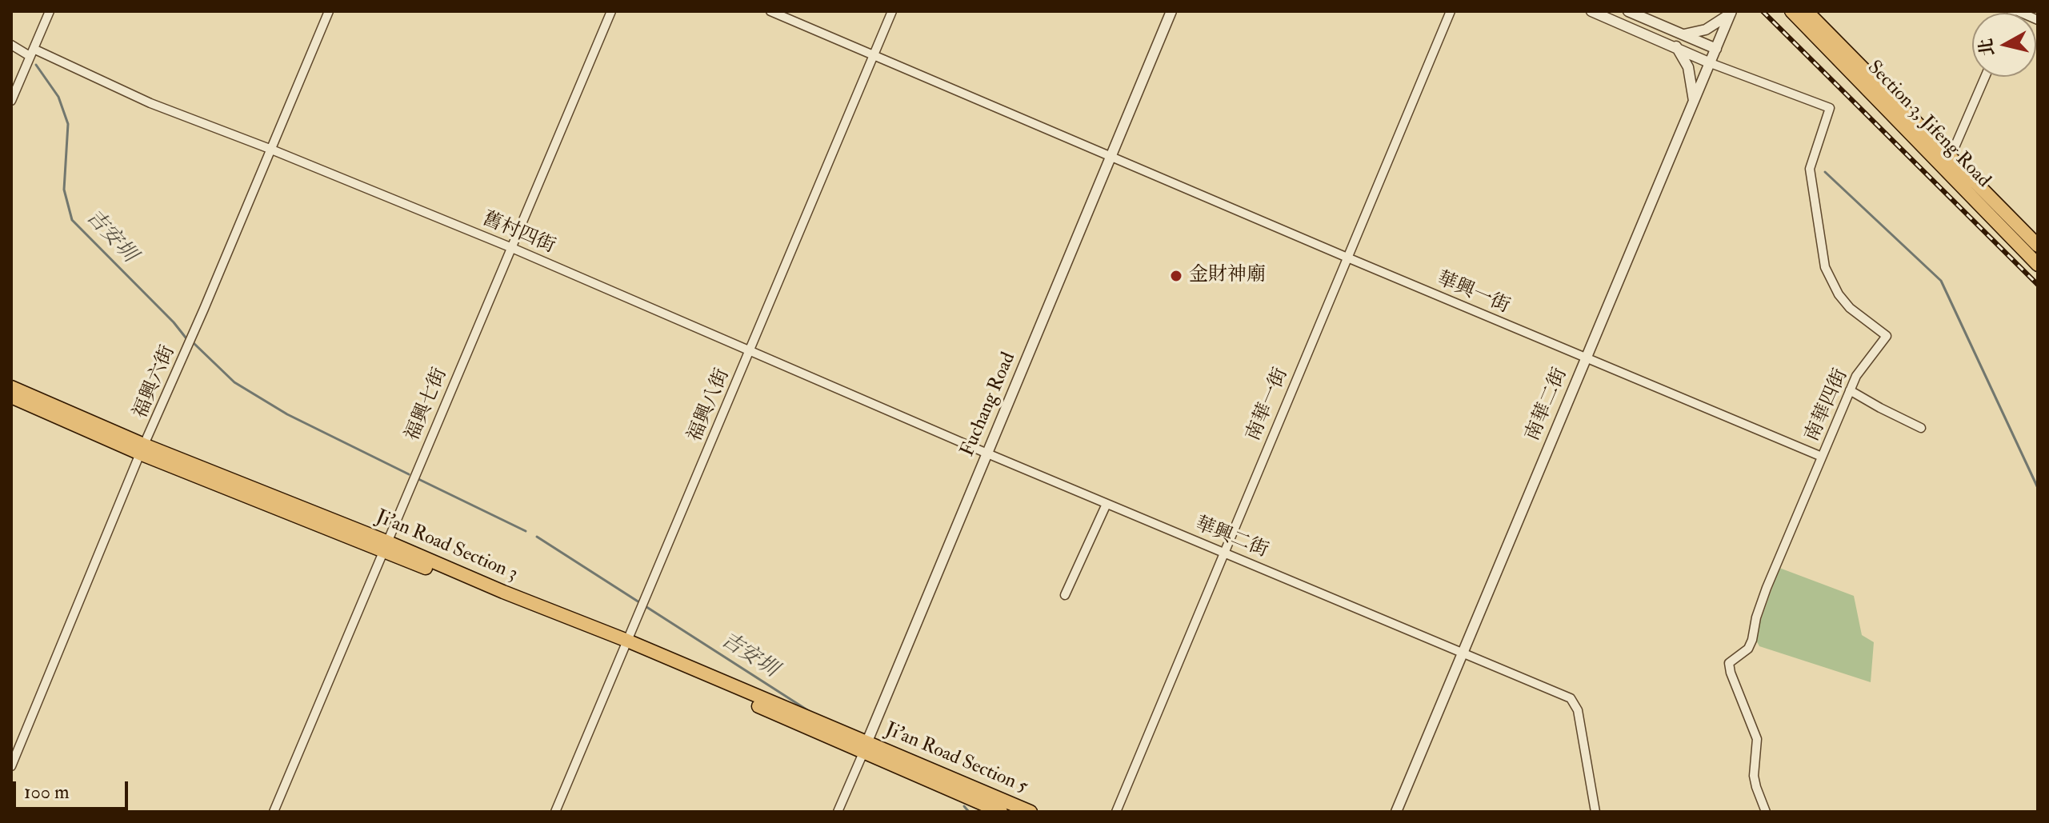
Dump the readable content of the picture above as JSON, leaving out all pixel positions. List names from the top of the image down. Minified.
{"streets":{"main road":["Section 3, Jifeng Road","Ji’an Road Section 3","Ji’an Road Section 5"],"street":["舊村四街","華興一街","福興六街","福興七街","Fuchang Road","南華一街","南華二街","福興八街","南華四街","華興二街"]},"crossings":[["舊村四街","福興六街"],["舊村四街","福興七街"],["舊村四街","Fuchang Road"],["舊村四街","福興八街"],["舊村四街","華興二街"],["華興一街","Fuchang Road"],["華興一街","南華一街"],["華興一街","南華二街"],["華興一街","福興八街"],["華興一街","南華四街"],["福興六街","Ji’an Road Section 3"],["福興七街","Ji’an Road Section 3"],["Fuchang Road","華興二街"],["Fuchang Road","Ji’an Road Section 3"],["Fuchang Road","Ji’an Road Section 5"],["南華一街","華興二街"],["南華二街","南華四街"],["南華二街","華興二街"],["福興八街","Ji’an Road Section 3"],["Ji’an Road Section 3","Ji’an Road Section 5"]],"water":["吉安圳"],"places":["金財神廟"],"scale_bar":"100 m","north":"left"}
